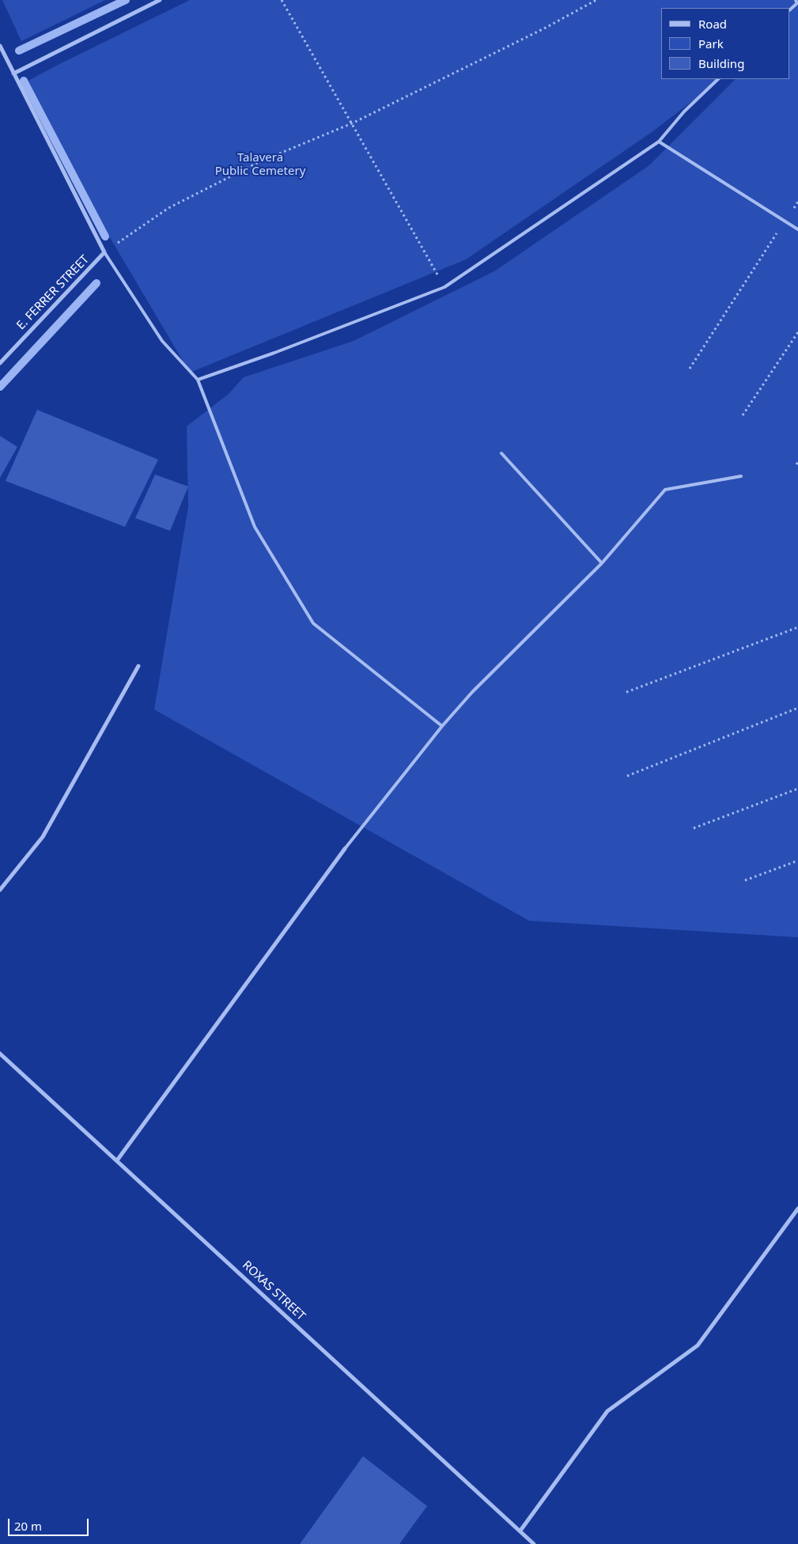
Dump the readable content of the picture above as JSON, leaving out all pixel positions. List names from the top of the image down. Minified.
{"streets":{"street":["E. FERRER STREET","ROXAS STREET"]},"parks":["Talavera Public Cemetery"],"legend":["Road","Park","Building"],"scale_bar":"20 m"}
